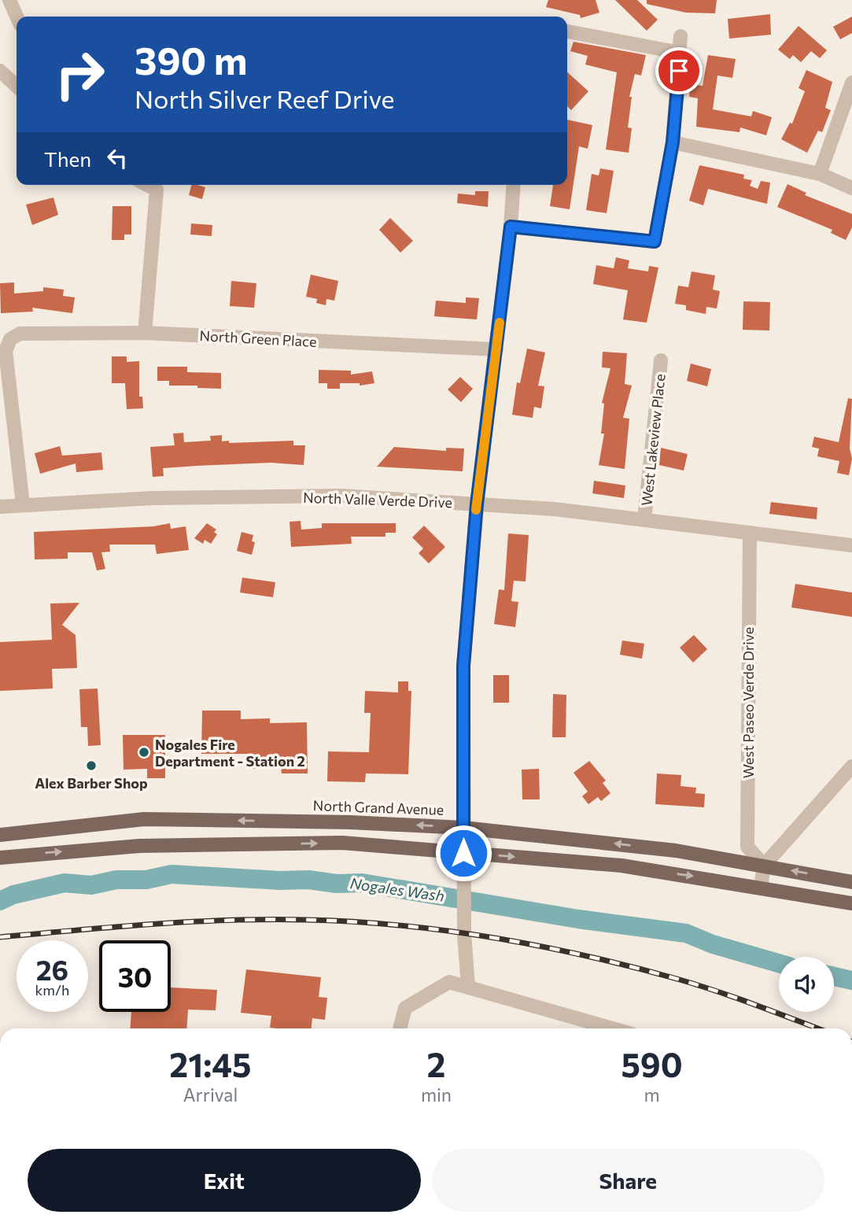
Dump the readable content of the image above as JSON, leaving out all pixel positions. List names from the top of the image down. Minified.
{"streets":{"main road":["North Grand Avenue"],"street":["North Green Place","West Lakeview Place","North Valle Verde Drive","West Paseo Verde Drive"]},"crossings":[["North Green Place","North Valle Verde Drive"],["West Lakeview Place","North Valle Verde Drive"],["North Valle Verde Drive","West Paseo Verde Drive"],["West Paseo Verde Drive","North Grand Avenue"]],"water":["Nogales Wash"],"places":["Nogales Fire Department - Station 2","Alex Barber Shop"],"page":{"turn":["390 m","North Silver Reef Drive"],"then":"Then","speed":"26 km/h","limit":"30","eta":["21:45","Arrival","2","min","590","m"],"buttons":["Exit","Share"]}}
